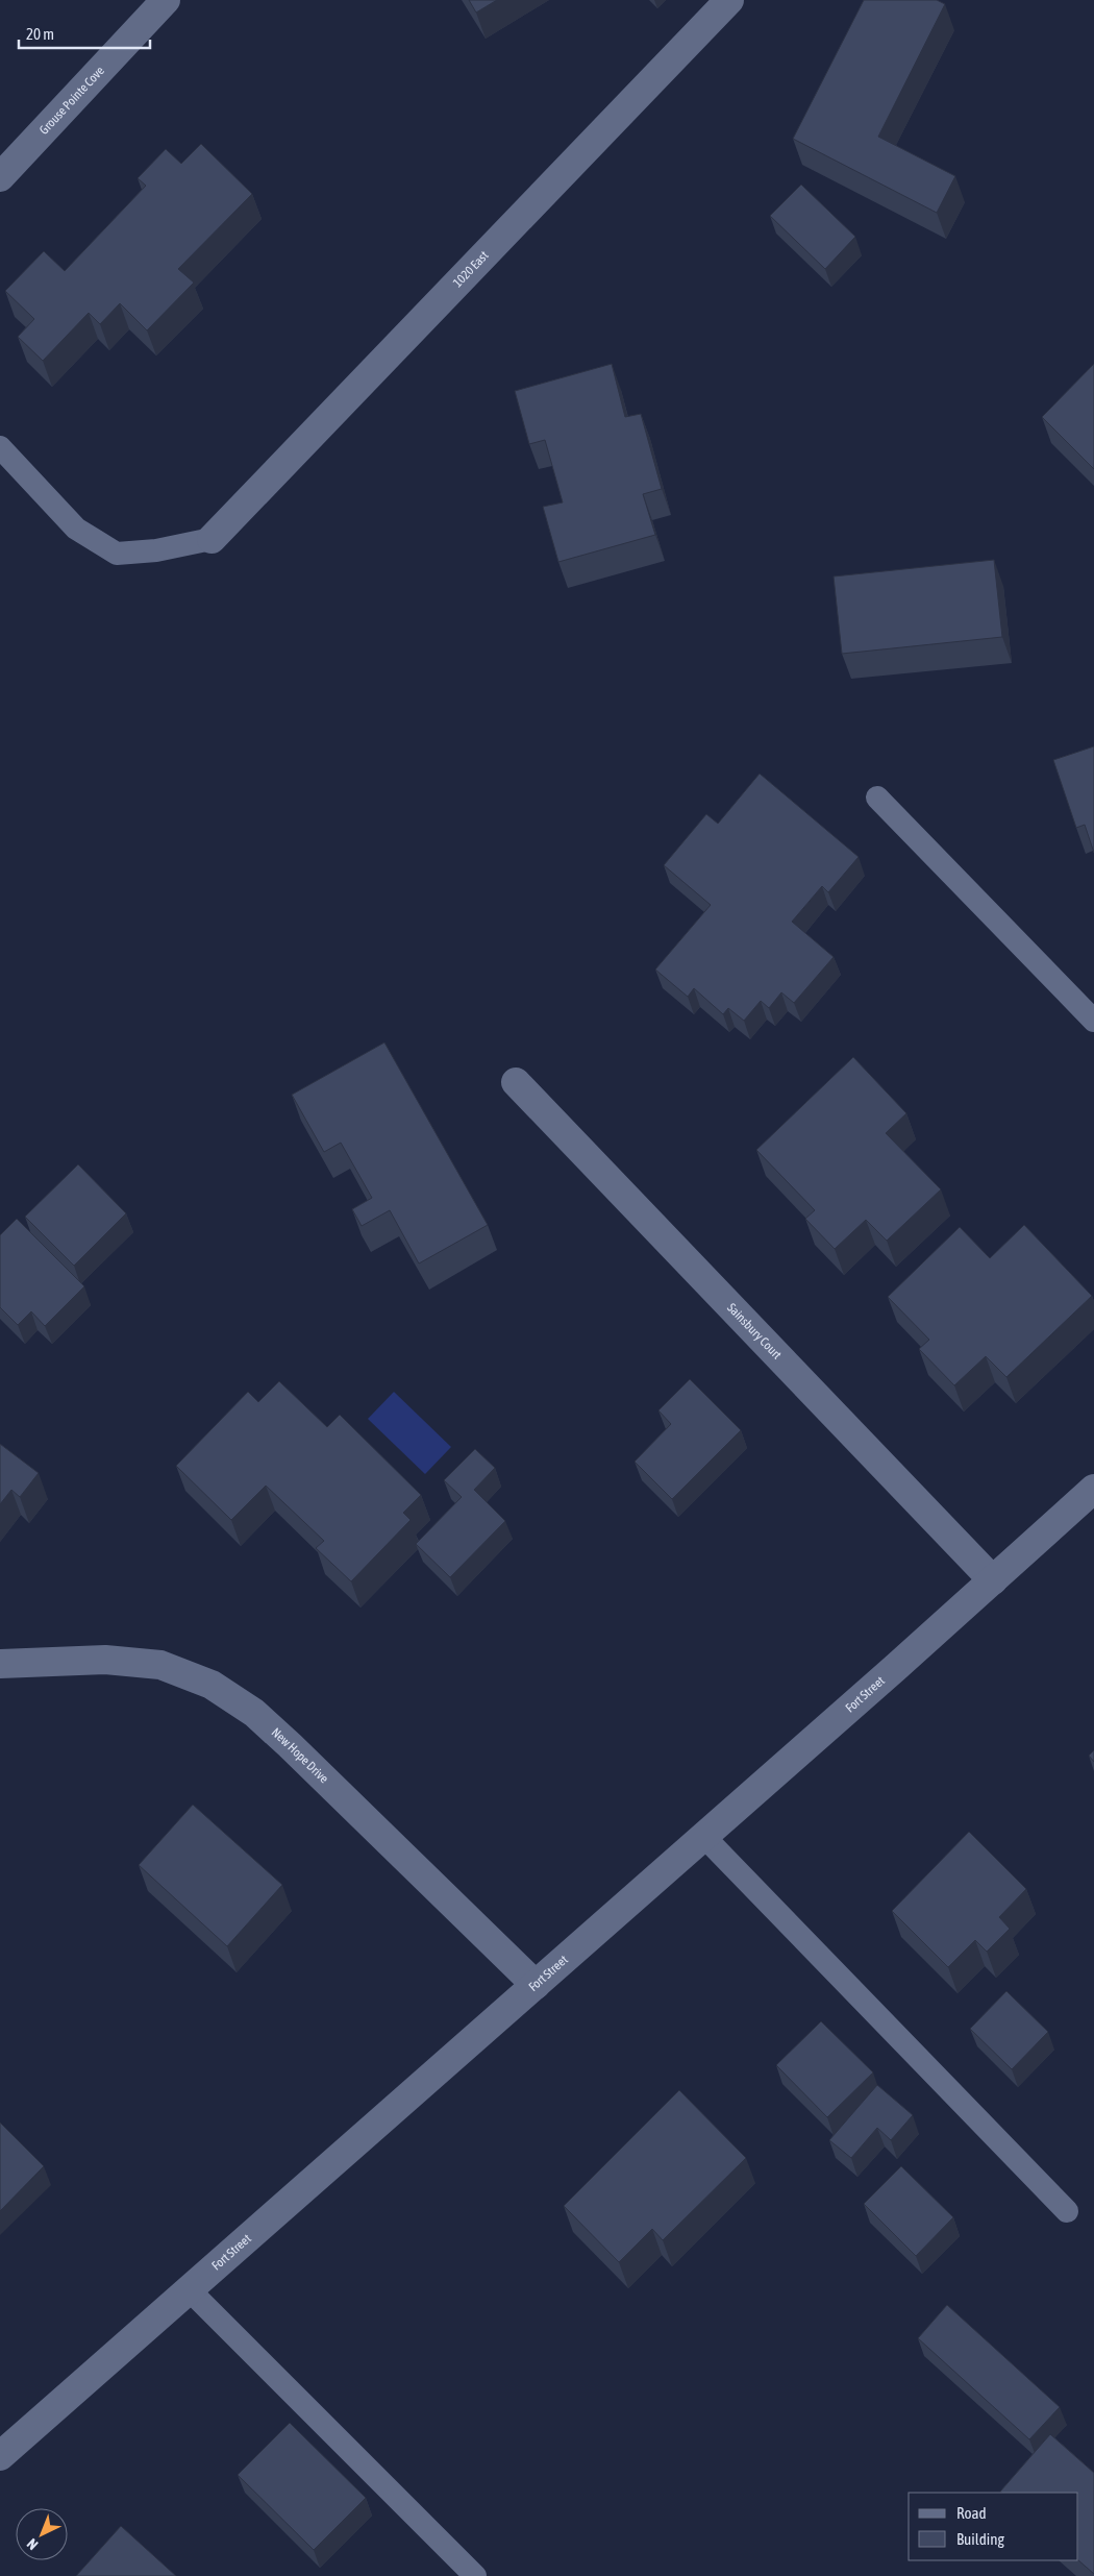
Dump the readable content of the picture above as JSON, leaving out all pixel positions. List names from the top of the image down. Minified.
{"streets":{"street":["Grouse Pointe Cove","1020 East","Sainsbury Court","Fort Street","New Hope Drive"]},"crossings":[["Sainsbury Court","Fort Street"],["Fort Street","New Hope Drive"]],"legend":["Road","Building"],"scale_bar":"20 m","north":"bottom left"}
